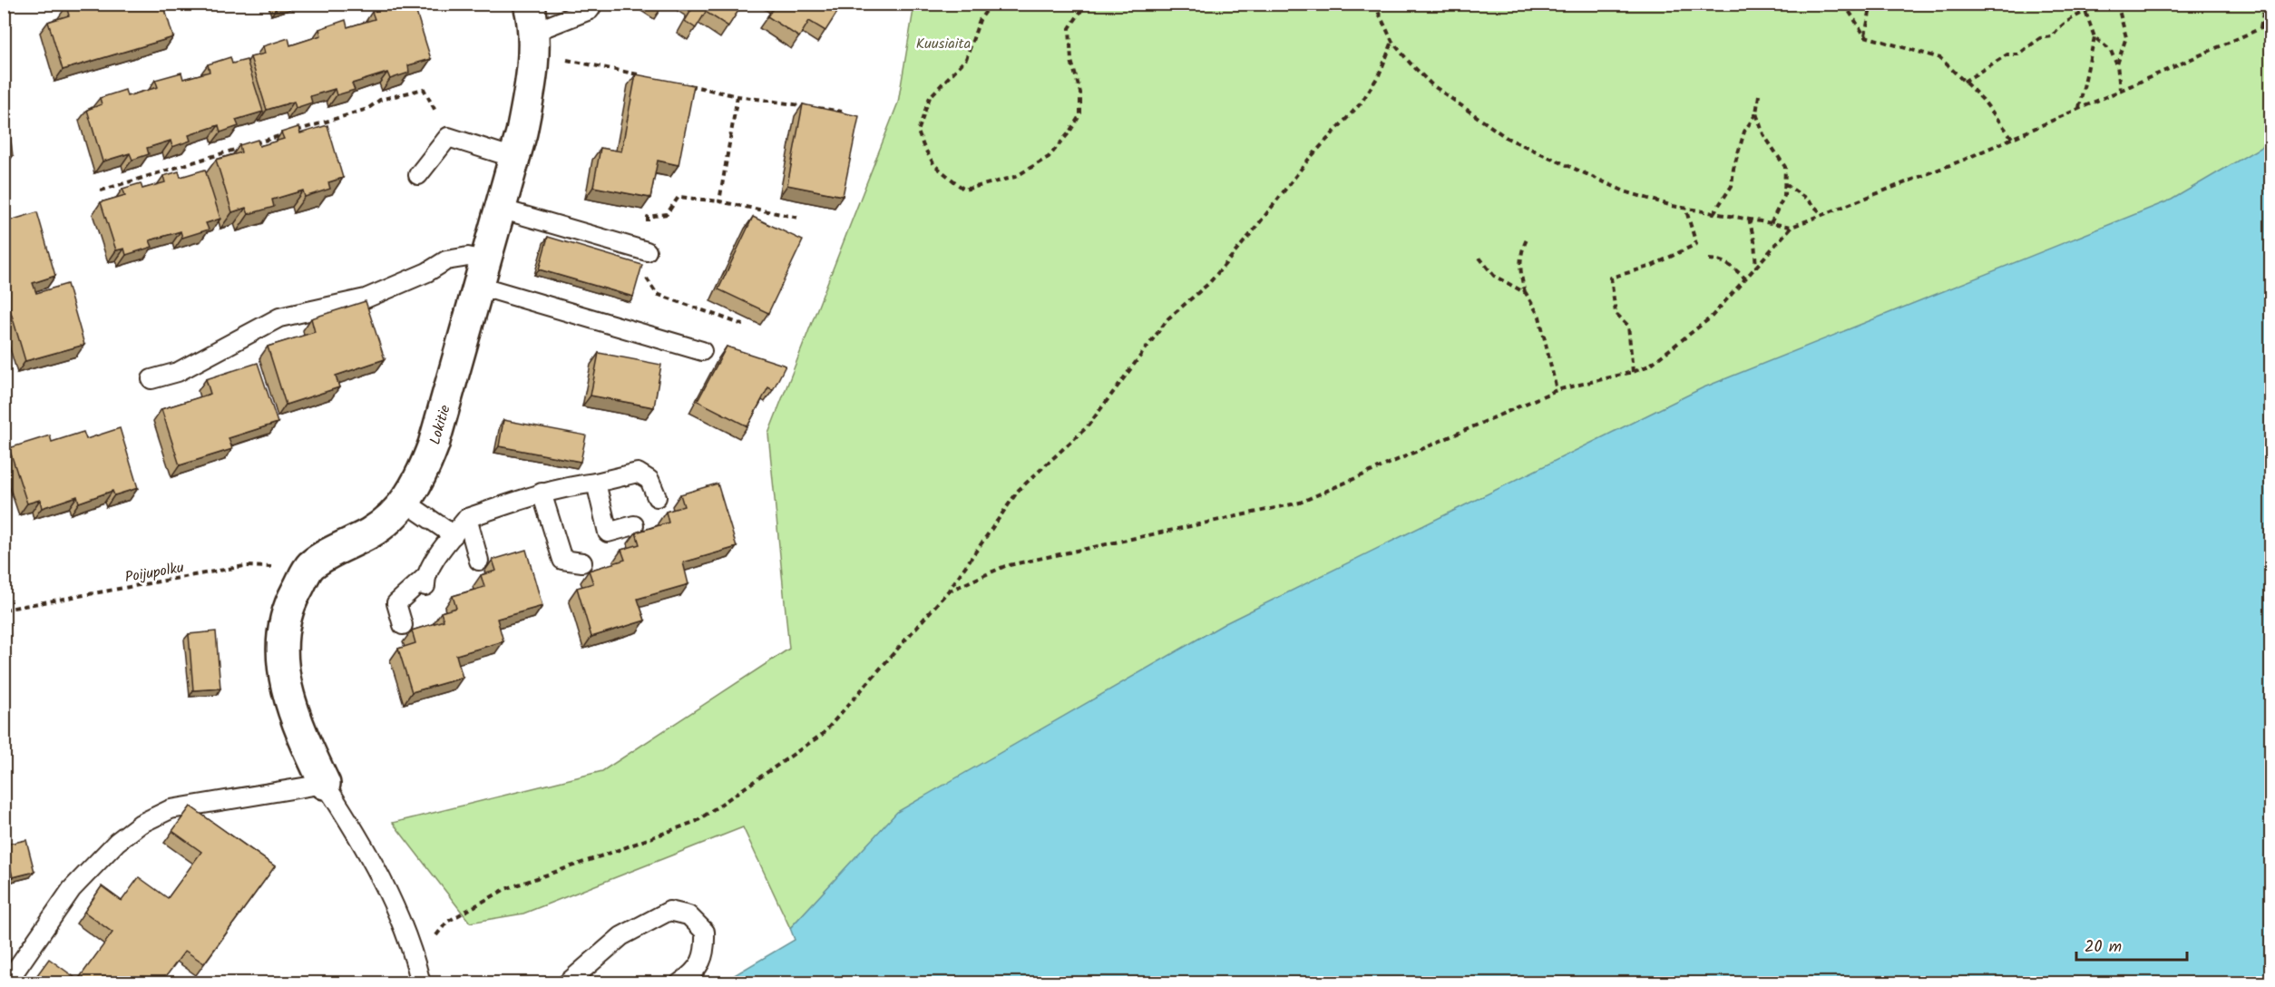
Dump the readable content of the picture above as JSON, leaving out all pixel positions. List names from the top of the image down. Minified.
{"streets":{"street":["Lokitie"],"path":["Poijupolku"]},"crossings":[["Lokitie","Poijupolku"]],"parks":["Kuusiaita"],"scale_bar":"20 m"}
